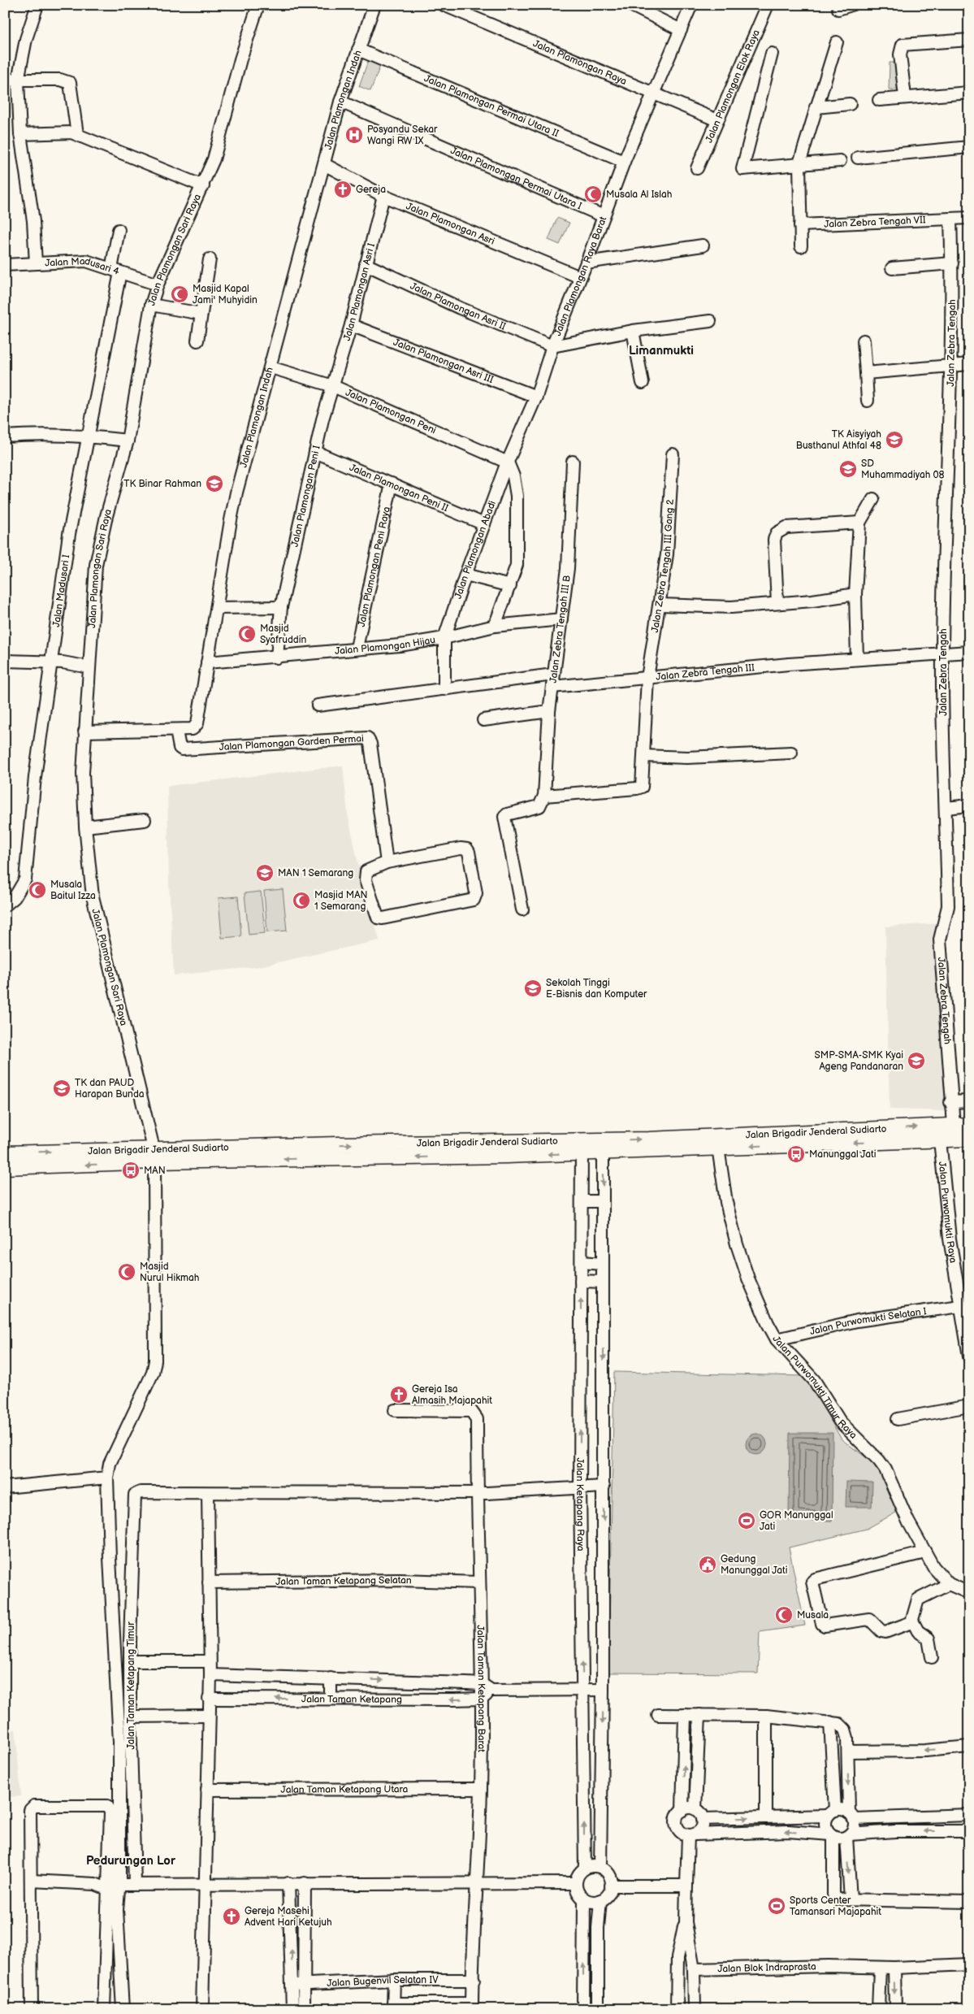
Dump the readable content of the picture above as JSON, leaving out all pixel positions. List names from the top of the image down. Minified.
{"streets":{"main road":["Jalan Brigadir Jenderal Sudiarto"],"street":["Jalan Plamongan Raya","Jalan Plamongan Elok Raya","Jalan Plamongan Indah","Jalan Plamongan Permai Utara II","Jalan Plamongan Permai Utara I","Jalan Zebra Tengah VII","Jalan Plamongan Asri","Jalan Plamongan Sari Raya","Jalan Madusari 4","Jalan Plamongan Raya Barat","Jalan Plamongan Asri I","Jalan Plamongan Asri II","Jalan Zebra Tengah","Jalan Plamongan Asri III","Jalan Plamongan Peni","Jalan Plamongan Peni II","Jalan Plamongan Peni I","Jalan Plamongan Abadi","Jalan Plamongan Peni Raya","Jalan Zebra Tengah III Gang 2","Jalan Madusari I","Jalan Zebra Tengah III B","Jalan Plamongan Hijau","Jalan Zebra Tengah III","Jalan Plamongan Garden Permai","Jalan Purwomukti Raya","Jalan Purwomukti Selatan I","Jalan Purwomukti Timur Raya","Jalan Ketapang Raya","Jalan Taman Ketapang Selatan","Jalan Taman Ketapang Timur","Jalan Taman Ketapang Barat","Jalan Taman Ketapang","Jalan Taman Ketapang Utara","Jalan Blok Indraprasta","Jalan Bugenvil Selatan IV"]},"crossings":[["Jalan Plamongan Raya","Jalan Plamongan Elok Raya"],["Jalan Plamongan Raya","Jalan Plamongan Raya Barat"],["Jalan Plamongan Indah","Jalan Plamongan Permai Utara II"],["Jalan Plamongan Indah","Jalan Plamongan Permai Utara I"],["Jalan Plamongan Indah","Jalan Plamongan Asri"],["Jalan Plamongan Indah","Jalan Plamongan Sari Raya"],["Jalan Plamongan Indah","Jalan Plamongan Peni"],["Jalan Plamongan Indah","Jalan Plamongan Hijau"],["Jalan Plamongan Indah","Jalan Plamongan Garden Permai"],["Jalan Plamongan Permai Utara II","Jalan Plamongan Raya Barat"],["Jalan Plamongan Permai Utara I","Jalan Plamongan Raya Barat"],["Jalan Zebra Tengah VII","Jalan Zebra Tengah"],["Jalan Plamongan Asri","Jalan Plamongan Raya Barat"],["Jalan Plamongan Asri","Jalan Plamongan Asri I"],["Jalan Plamongan Sari Raya","Jalan Madusari 4"],["Jalan Plamongan Sari Raya","Jalan Brigadir Jenderal Sudiarto"],["Jalan Madusari 4","Jalan Madusari I"],["Jalan Plamongan Raya Barat","Jalan Plamongan Asri II"],["Jalan Plamongan Raya Barat","Jalan Plamongan Abadi"],["Jalan Plamongan Asri I","Jalan Plamongan Asri II"],["Jalan Plamongan Asri I","Jalan Plamongan Asri III"],["Jalan Plamongan Asri I","Jalan Plamongan Peni"],["Jalan Plamongan Asri I","Jalan Plamongan Peni I"],["Jalan Plamongan Asri II","Jalan Plamongan Abadi"],["Jalan Zebra Tengah","Jalan Zebra Tengah III"],["Jalan Zebra Tengah","Jalan Brigadir Jenderal Sudiarto"],["Jalan Plamongan Asri III","Jalan Plamongan Abadi"],["Jalan Plamongan Peni","Jalan Plamongan Peni I"],["Jalan Plamongan Peni","Jalan Plamongan Abadi"],["Jalan Plamongan Peni II","Jalan Plamongan Peni I"],["Jalan Plamongan Peni II","Jalan Plamongan Abadi"],["Jalan Plamongan Peni II","Jalan Plamongan Peni Raya"],["Jalan Plamongan Peni I","Jalan Plamongan Hijau"],["Jalan Plamongan Abadi","Jalan Plamongan Hijau"],["Jalan Plamongan Peni Raya","Jalan Plamongan Hijau"],["Jalan Zebra Tengah III Gang 2","Jalan Zebra Tengah III B"],["Jalan Zebra Tengah III Gang 2","Jalan Zebra Tengah III"],["Jalan Zebra Tengah III B","Jalan Plamongan Hijau"],["Jalan Zebra Tengah III B","Jalan Zebra Tengah III"],["Jalan Brigadir Jenderal Sudiarto","Jalan Purwomukti Raya"],["Jalan Brigadir Jenderal Sudiarto","Jalan Purwomukti Timur Raya"],["Jalan Brigadir Jenderal Sudiarto","Jalan Ketapang Raya"],["Jalan Purwomukti Raya","Jalan Purwomukti Selatan I"],["Jalan Purwomukti Selatan I","Jalan Purwomukti Timur Raya"],["Jalan Taman Ketapang Selatan","Jalan Taman Ketapang Barat"],["Jalan Taman Ketapang Barat","Jalan Taman Ketapang"],["Jalan Taman Ketapang Barat","Jalan Taman Ketapang Utara"],["Jalan Taman Ketapang Barat","Jalan Bugenvil Selatan IV"]],"districts":["Limanmukti","Pedurungan Lor"],"places":{"hospital":["Posyandu Sekar Wangi RW IX"],"church":["Gereja","Gereja Isa Almasih Majapahit","Gereja Masehi Advent Hari Ketujuh"],"mosque":["Musala Al Islah","Masjid Kapal Jami' Muhyidin","Masjid Syafruddin","Musala Baitul Izza","Masjid MAN 1 Semarang","Masjid Nurul Hikmah","Musala"],"school or university":["TK Aisyiyah Busthanul Athfal 48","SD Muhammadiyah 08","TK Binar Rahman","MAN 1 Semarang","Sekolah Tinggi E-Bisnis dan Komputer","SMP-SMA-SMK Kyai Ageng Pandanaran","TK dan PAUD Harapan Bunda"],"bus stop":["Manunggal Jati","MAN"],"sports":["GOR Manunggal Jati","Sports Center Tamansari Majapahit"],"public building":["Gedung Manunggal Jati"]}}
